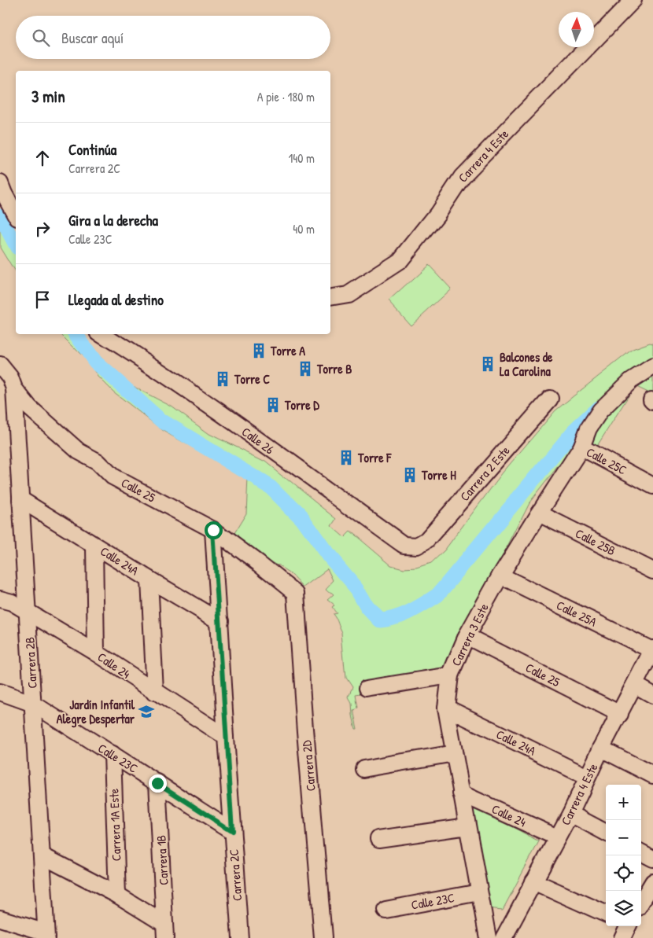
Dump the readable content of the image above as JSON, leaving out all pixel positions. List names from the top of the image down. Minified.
{"streets":{"street":["Carrera 4 Este","Calle 26","Calle 25C","Carrera 2 Este","Calle 25","Calle 25B","Calle 24A","Calle 25A","Carrera 3 Este","Carrera 2B","Calle 24","Calle 23C","Carrera 2D","Carrera 1A Este","Carrera 1B","Carrera 2C"]},"crossings":[["Carrera 4 Este","Calle 25"],["Carrera 4 Este","Calle 24A"],["Carrera 4 Este","Calle 25A"],["Carrera 4 Este","Calle 24"],["Calle 26","Carrera 2 Este"],["Calle 25C","Carrera 3 Este"],["Calle 25","Carrera 3 Este"],["Calle 25","Carrera 2B"],["Calle 25","Carrera 2D"],["Calle 25","Carrera 2C"],["Calle 25B","Carrera 3 Este"],["Calle 24A","Carrera 3 Este"],["Calle 24A","Carrera 2B"],["Calle 24A","Carrera 2C"],["Calle 25A","Carrera 3 Este"],["Carrera 3 Este","Calle 24"],["Carrera 3 Este","Calle 23C"],["Carrera 2B","Calle 24"],["Carrera 2B","Calle 23C"],["Calle 24","Carrera 2C"],["Calle 23C","Carrera 1A Este"],["Calle 23C","Carrera 1B"],["Calle 23C","Carrera 2C"]],"places":{"building":["Torre A","Balcones de La Carolina","Torre B","Torre C","Torre D","Torre F","Torre H"],"school or university":["Jardín Infantil Alegre Despertar"]},"north":"top","page":{"search":"Buscar aquí","heading":["3 min","A pie · 180 m"],"list":[["Continúa","Carrera 2C","140 m"],["Gira a la derecha","Calle 23C","40 m"],"Llegada al destino"],"map_buttons":["+","−"]}}
